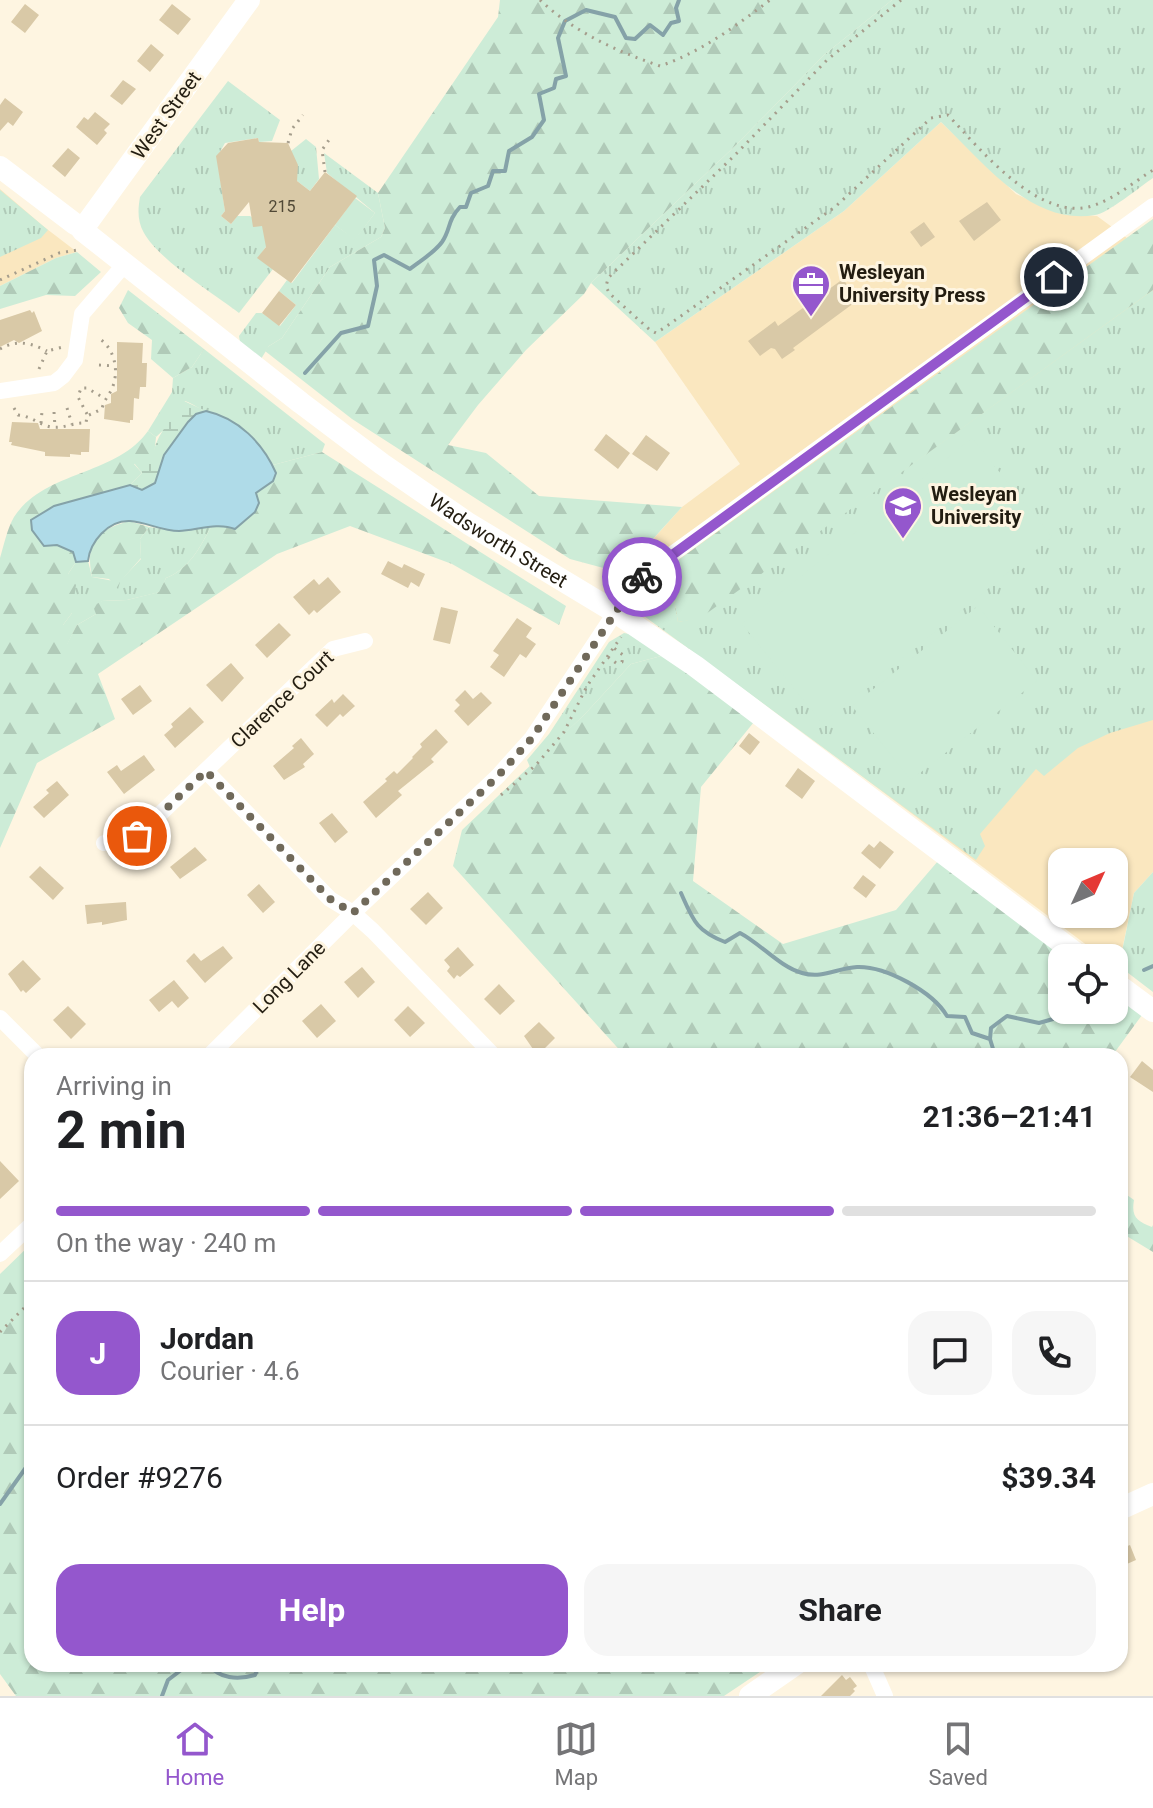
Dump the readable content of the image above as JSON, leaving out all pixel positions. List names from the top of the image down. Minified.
{"streets":{"street":["West Street","Wadsworth Street","Clarence Court","Long Lane"]},"crossings":[["West Street","Wadsworth Street"],["Wadsworth Street","Long Lane"]],"places":{"office":["Wesleyan University Press"],"school or university":["Wesleyan University"]},"house_numbers":["215"],"north":"top right","page":{"heading":["2 min","Arriving in","21:36–21:41"],"panel":["Jordan","Courier · 4.6","Order #9276","$39.34"],"bar":"On the way · 240 m","round":"J","buttons":["Help","Share"],"tabs":["Home","Map","Saved"]}}
